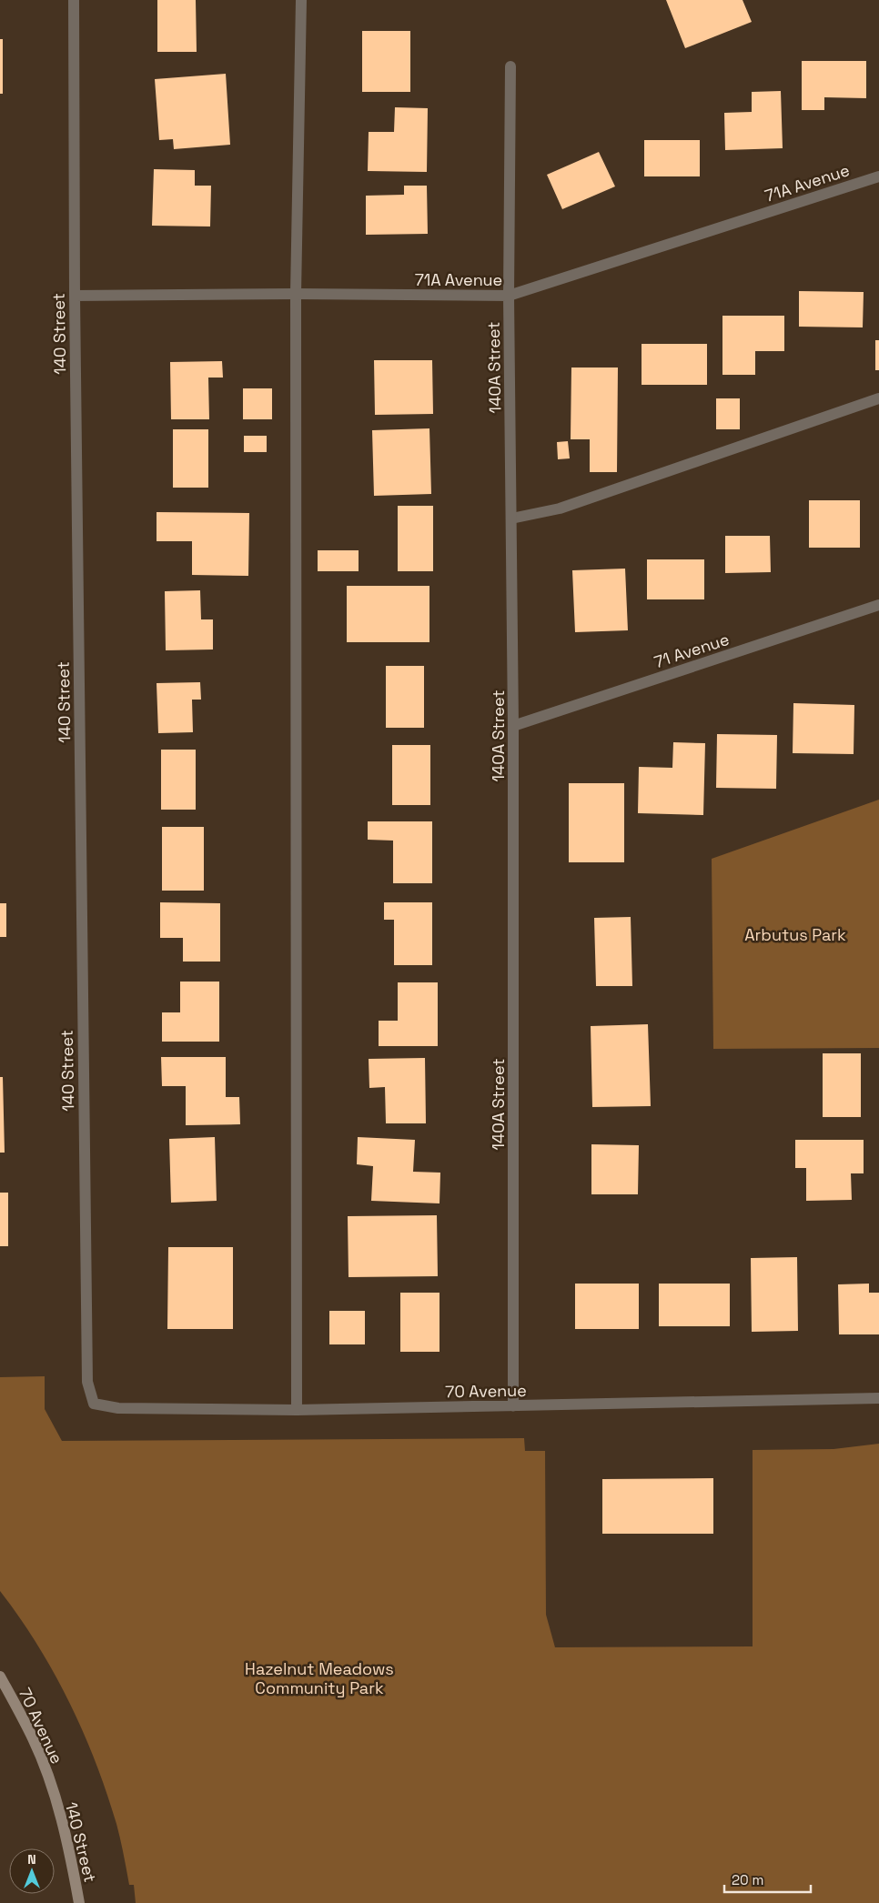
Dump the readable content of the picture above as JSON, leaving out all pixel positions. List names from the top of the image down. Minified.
{"streets":{"street":["71A Avenue","140 Street","140A Street","71 Avenue","70 Avenue"]},"crossings":[["71A Avenue","140 Street"],["71A Avenue","140A Street"],["140 Street","70 Avenue"],["140A Street","71 Avenue"],["140A Street","70 Avenue"]],"parks":["Arbutus Park","Hazelnut Meadows Community Park"],"scale_bar":"20 m","north":"top"}
